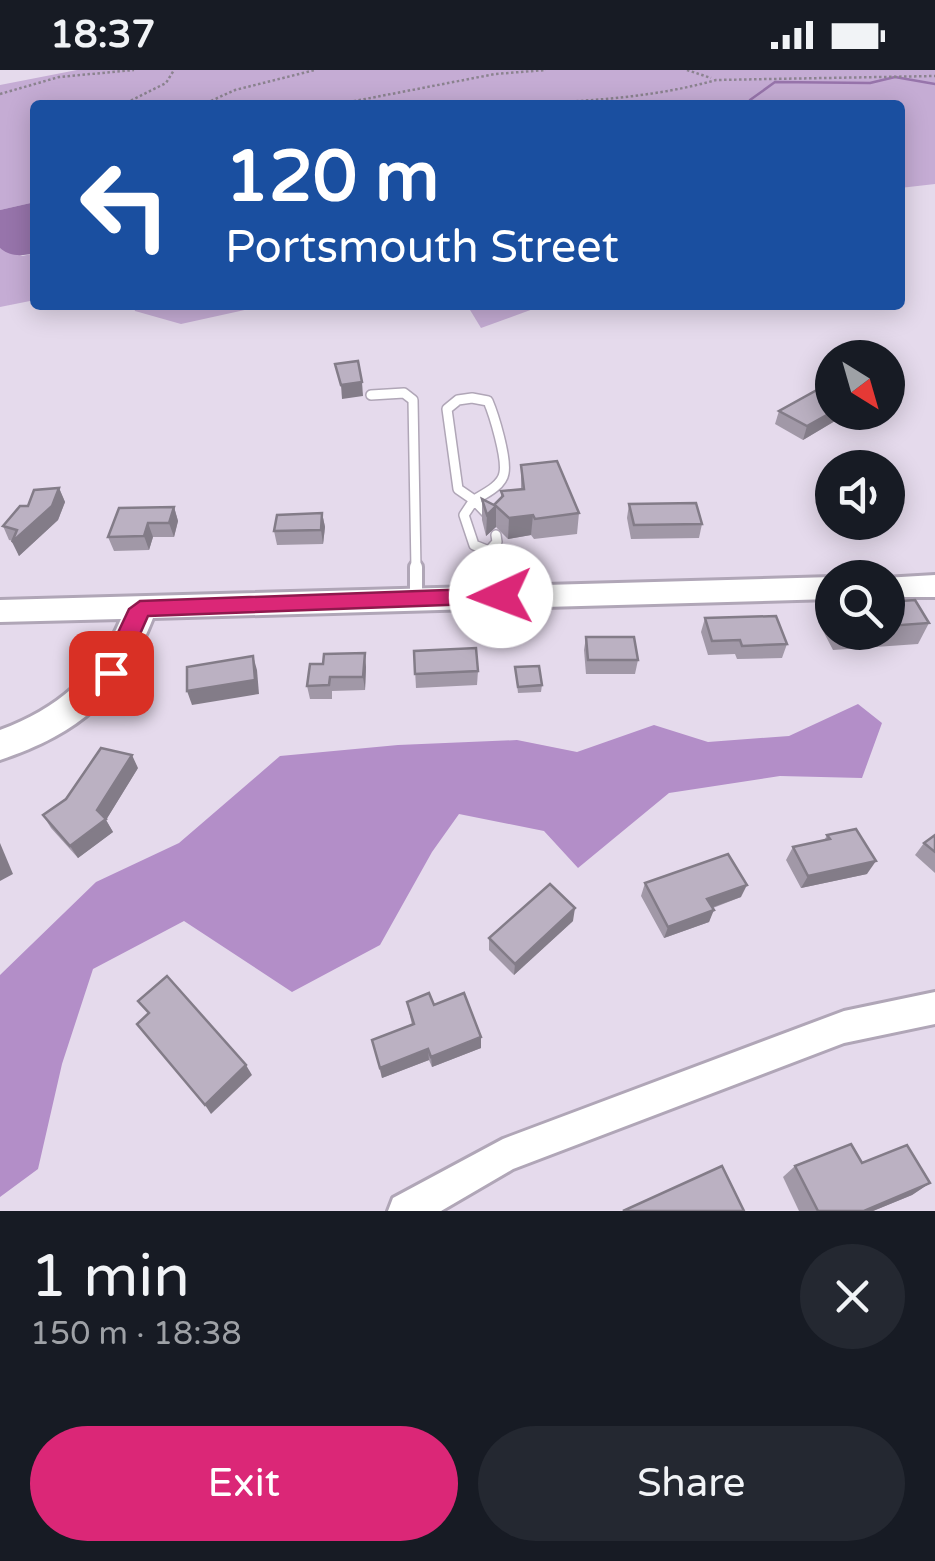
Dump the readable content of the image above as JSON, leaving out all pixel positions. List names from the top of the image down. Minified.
{"north":"bottom right","page":{"status":"18:37","turn":["120 m","Portsmouth Street"],"heading":["1 min","150 m · 18:38"],"buttons":["Exit","Share"]}}
